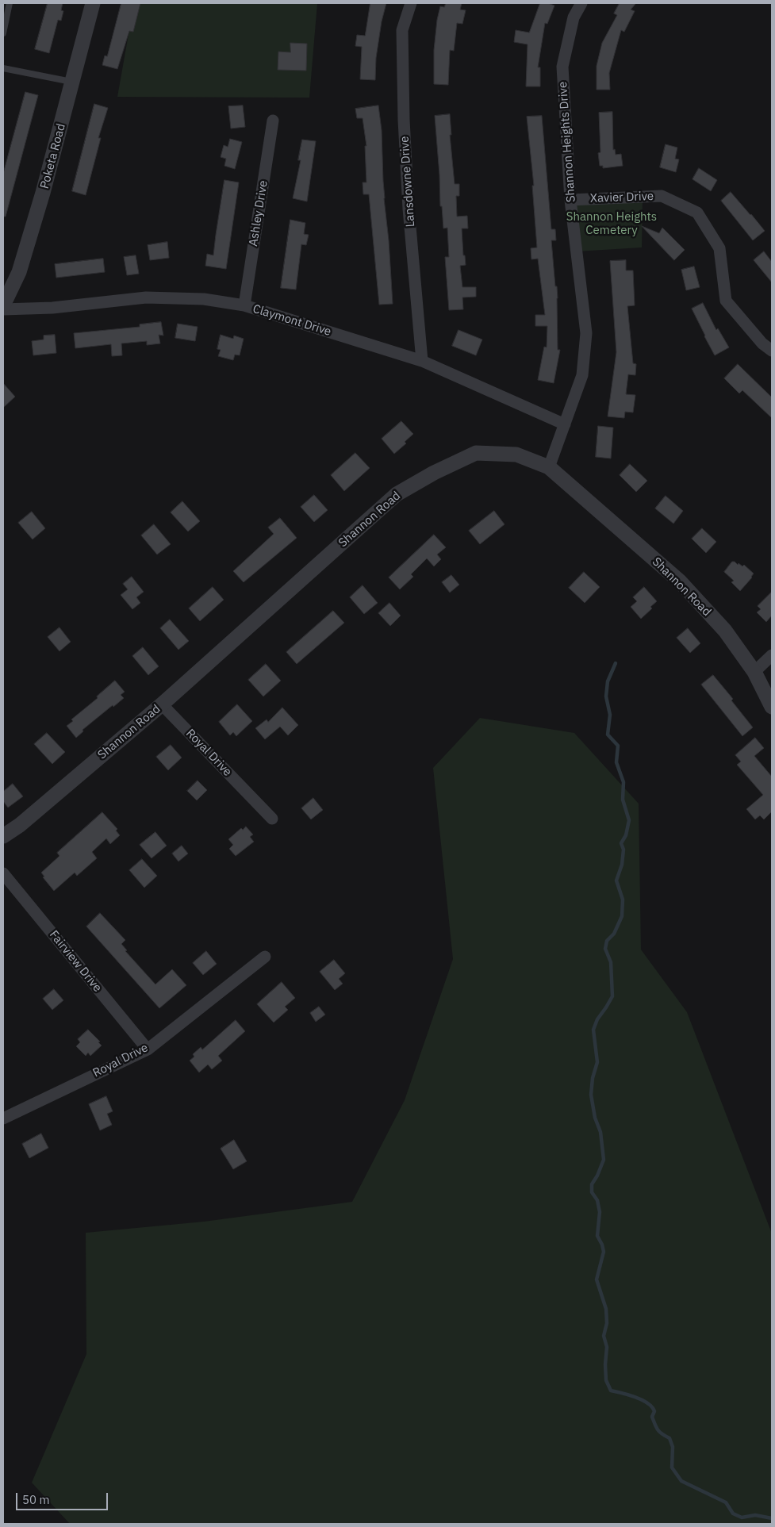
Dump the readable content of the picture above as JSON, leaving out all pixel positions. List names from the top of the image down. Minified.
{"streets":{"street":["Shannon Heights Drive","Poketa Road","Lansdowne Drive","Xavier Drive","Ashley Drive","Claymont Drive","Shannon Road","Royal Drive","Fairview Drive"]},"crossings":[["Shannon Heights Drive","Xavier Drive"],["Shannon Heights Drive","Claymont Drive"],["Shannon Heights Drive","Shannon Road"],["Lansdowne Drive","Claymont Drive"],["Ashley Drive","Claymont Drive"],["Shannon Road","Royal Drive"],["Royal Drive","Fairview Drive"]],"parks":["Shannon Heights Cemetery"],"scale_bar":"50 m"}
